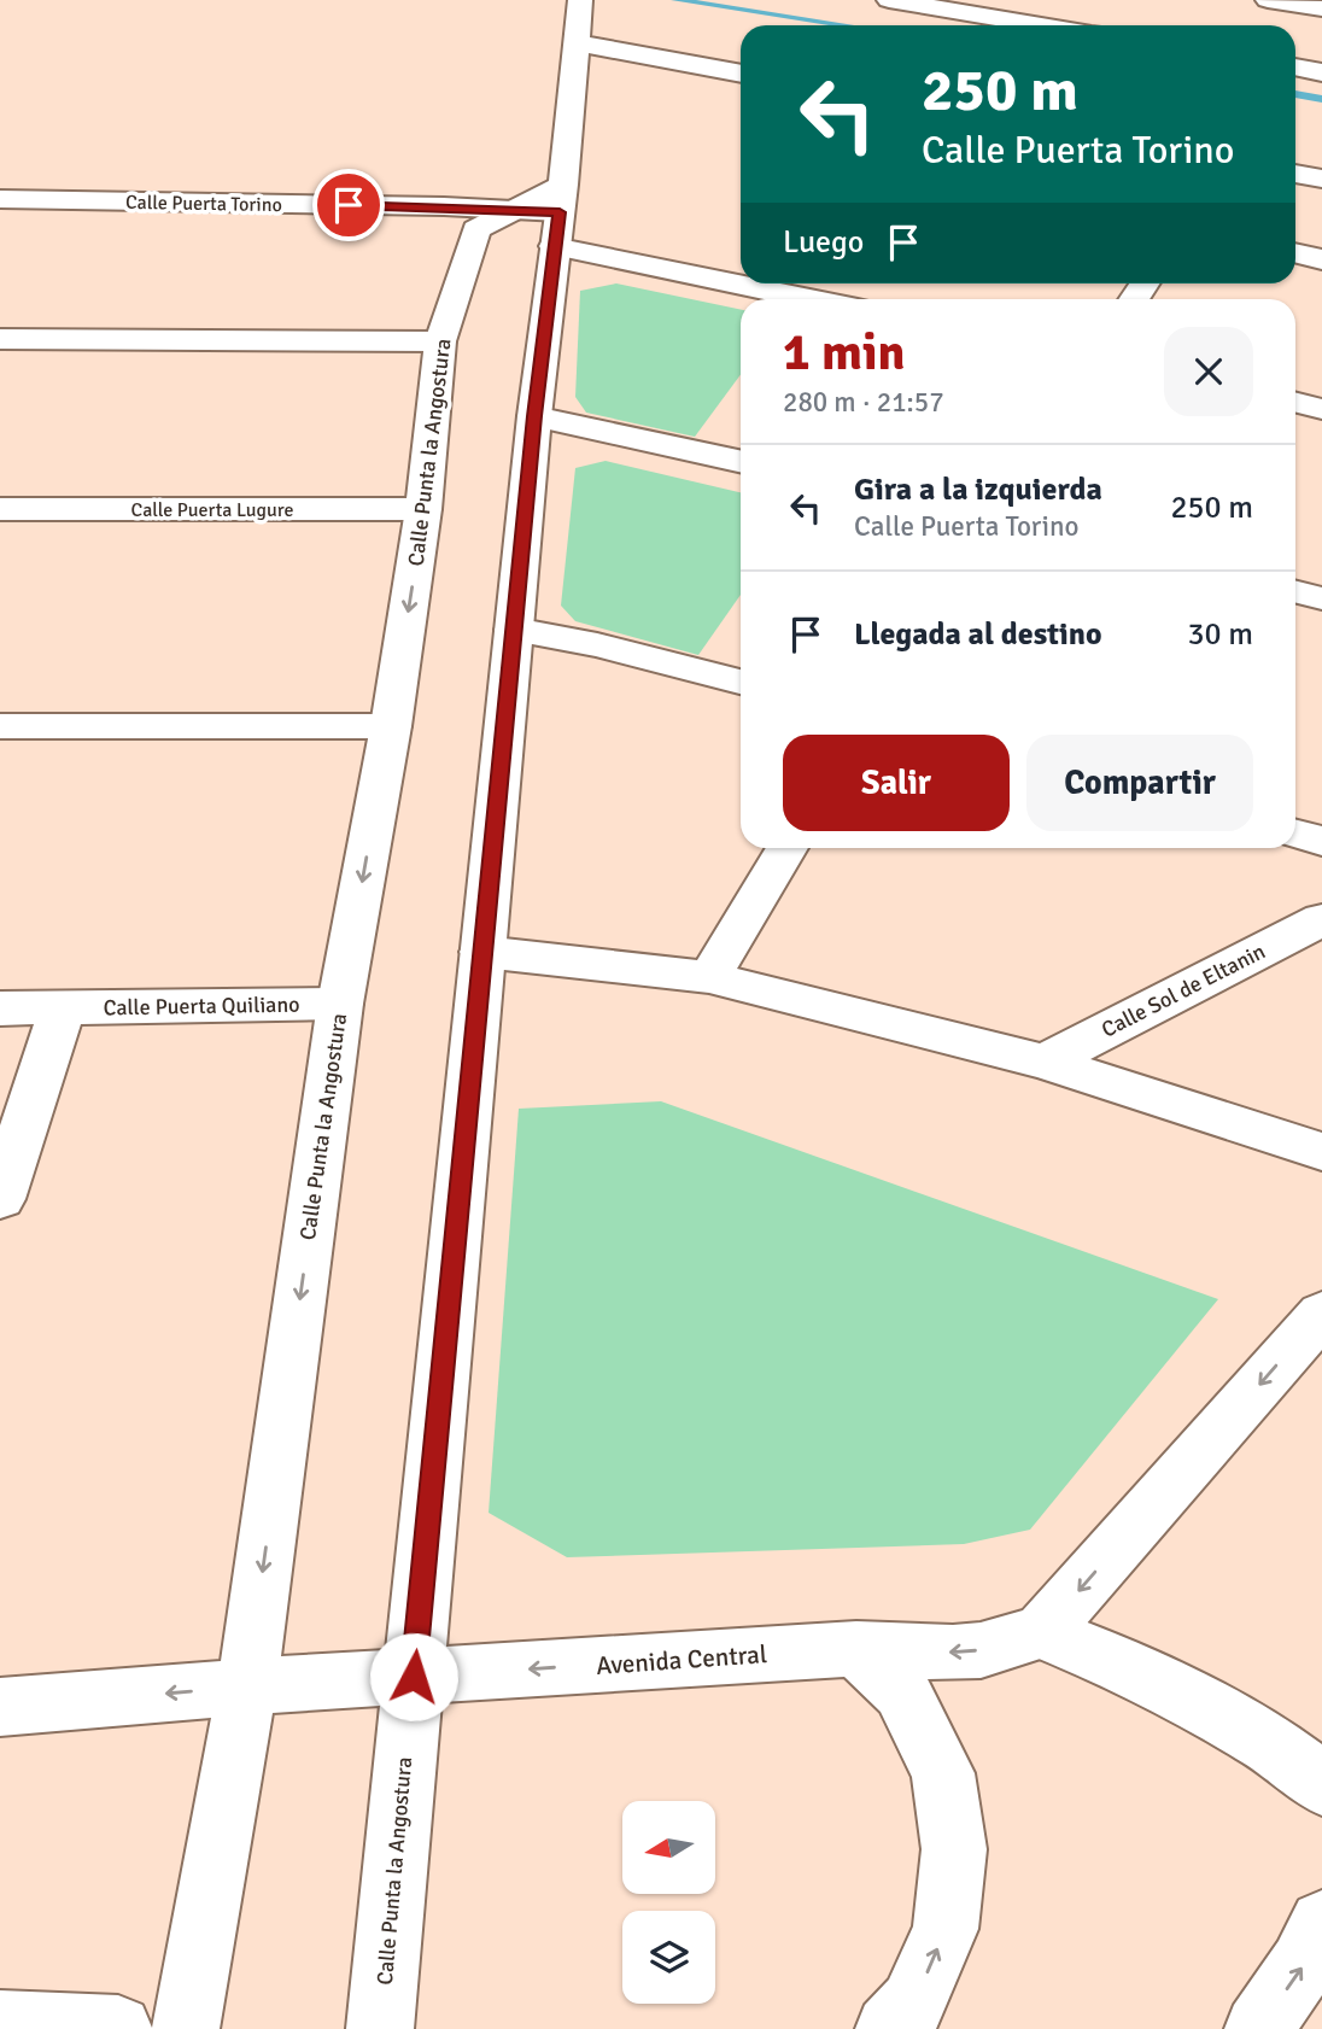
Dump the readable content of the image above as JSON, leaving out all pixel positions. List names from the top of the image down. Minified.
{"streets":{"street":["Calle Puerta Torino","Calle Punta la Angostura","Calle Puerta Lugure","Calle Sol de Eltanin","Calle Puerta Quiliano","Avenida Central"]},"crossings":[["Calle Puerta Torino","Calle Punta la Angostura"],["Calle Punta la Angostura","Calle Puerta Lugure"],["Calle Punta la Angostura","Calle Puerta Quiliano"],["Calle Punta la Angostura","Avenida Central"]],"one_way":["Avenida Central"],"north":"left","page":{"turn":["250 m","Calle Puerta Torino"],"then":"Luego","heading":["1 min","280 m · 21:57"],"list":[{"name":"Gira a la izquierda","note":"Calle Puerta Torino","value":"250 m"},{"name":"Llegada al destino","value":"30 m"}],"buttons":["Salir","Compartir"]}}
